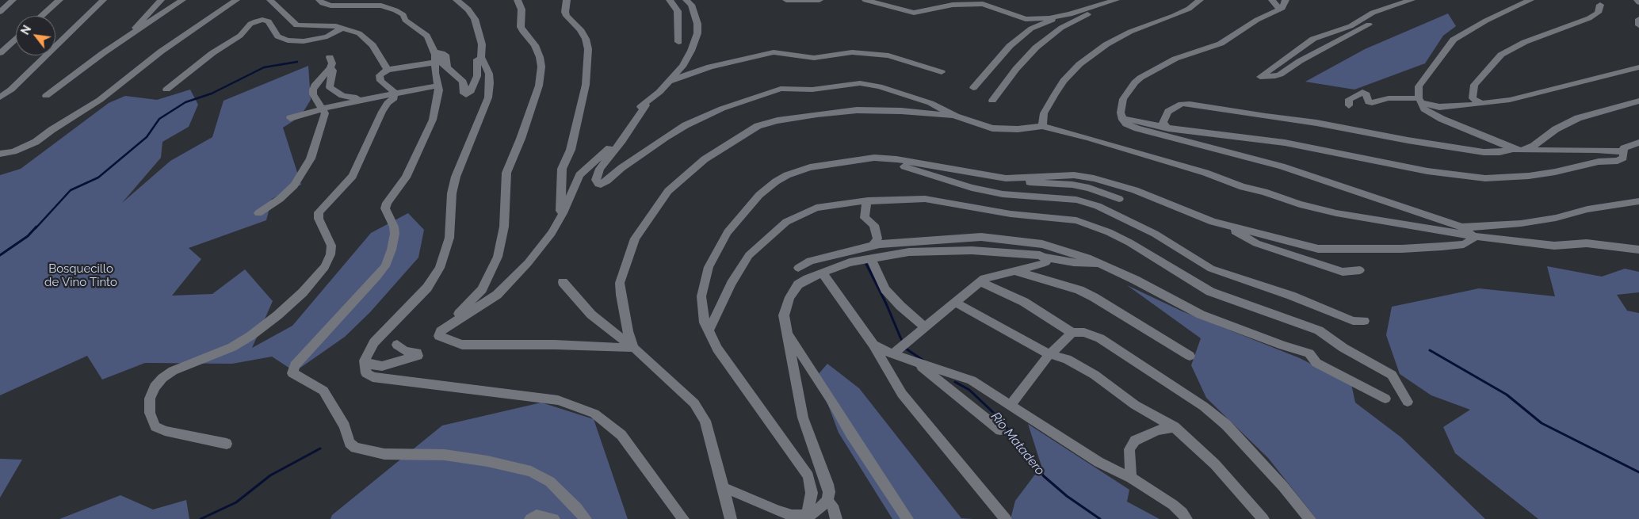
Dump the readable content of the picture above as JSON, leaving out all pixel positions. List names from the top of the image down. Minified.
{"water":["Río Matadero"],"parks":["Bosquecillo de Vino Tinto"],"north":"top left"}
